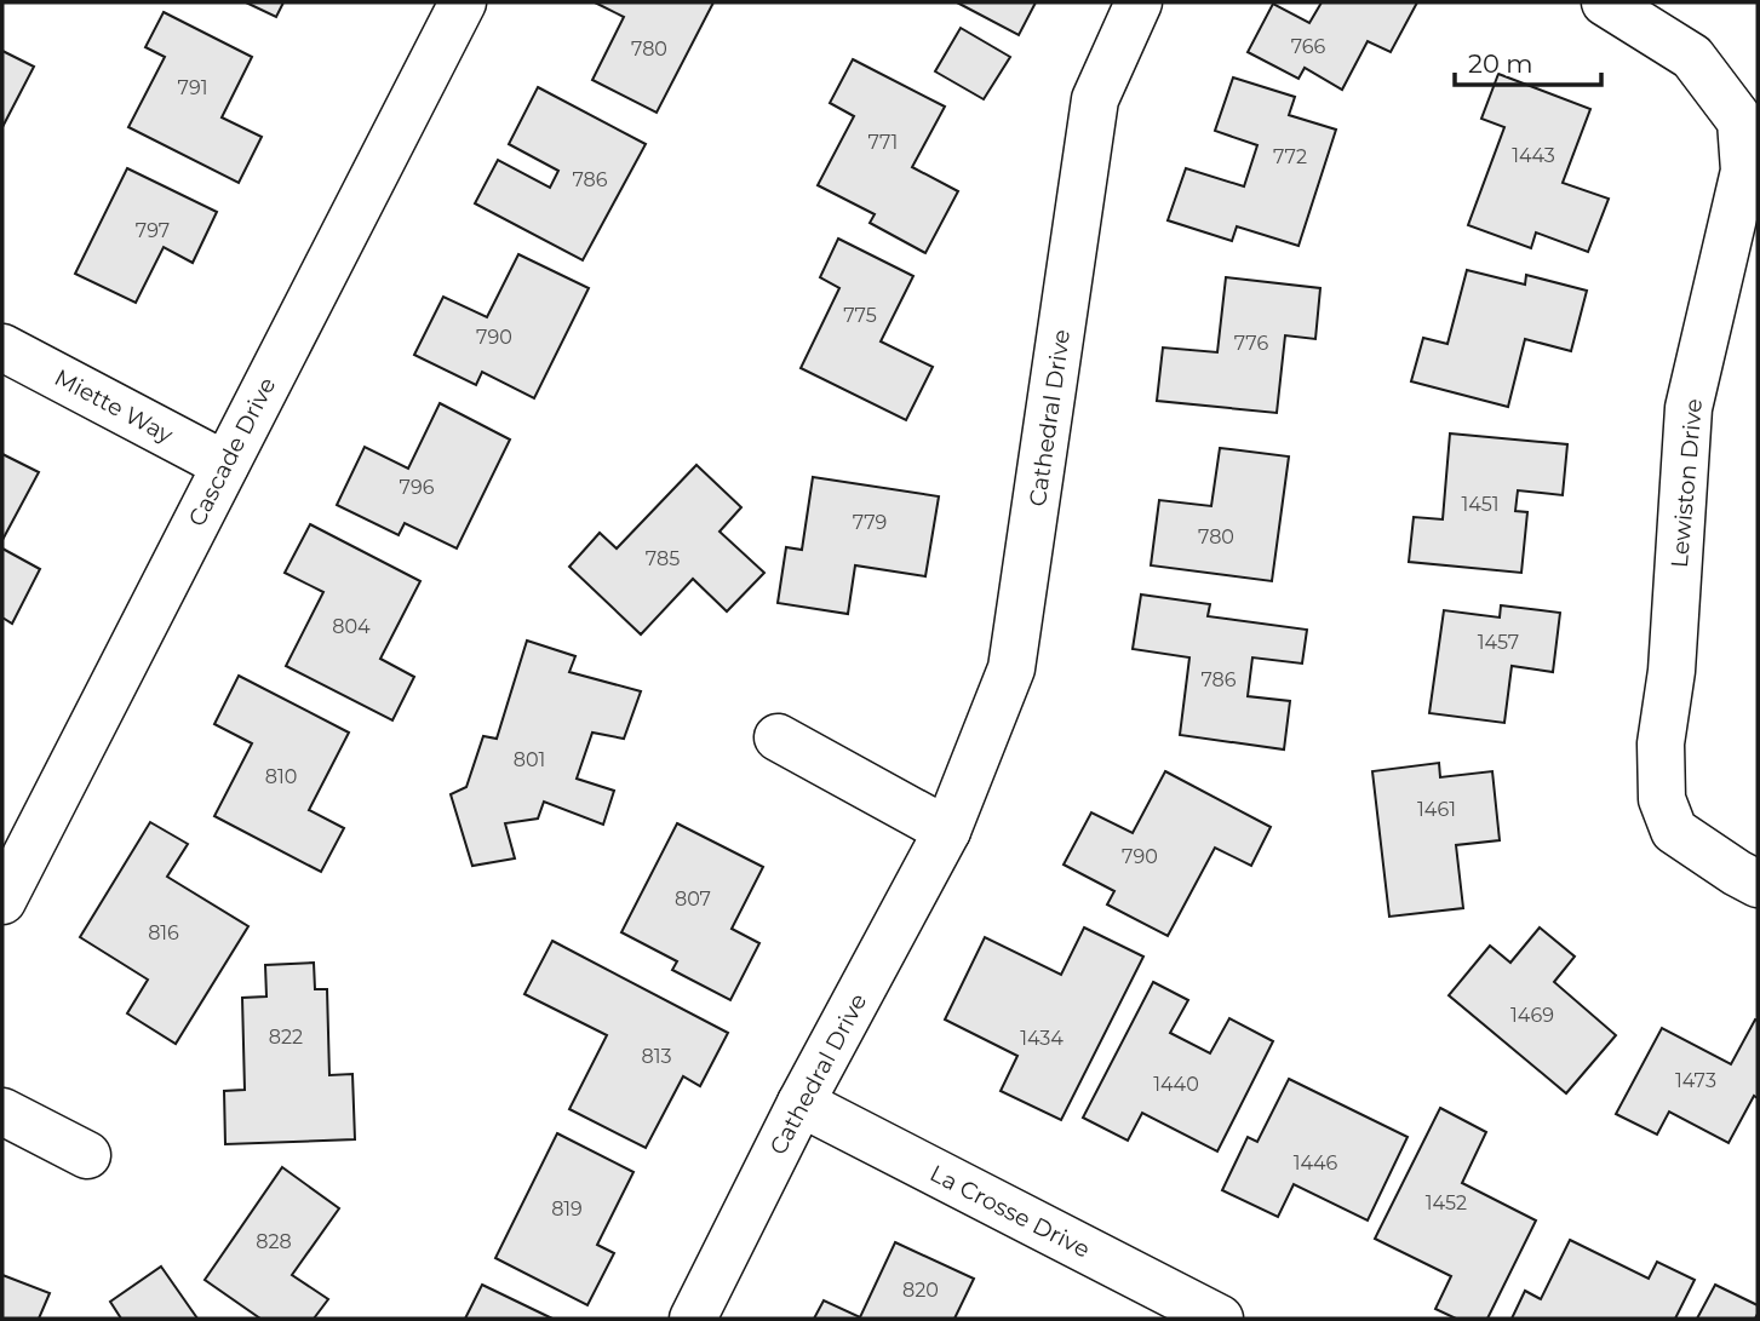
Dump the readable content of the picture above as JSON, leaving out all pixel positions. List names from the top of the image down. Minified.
{"streets":{"street":["Miette Way","Cathedral Drive","Cascade Drive","Lewiston Drive","La Crosse Drive"]},"crossings":[["Miette Way","Cascade Drive"],["Cathedral Drive","La Crosse Drive"]],"house_numbers":["766","780","791","771","1443","772","786","797","775","790","776","796","1451","779","780","785","804","1457","786","801","810","1461","790","807","816","1469","822","1434","813","1473","1440","1446","1452","819","828","820"],"scale_bar":"20 m"}
